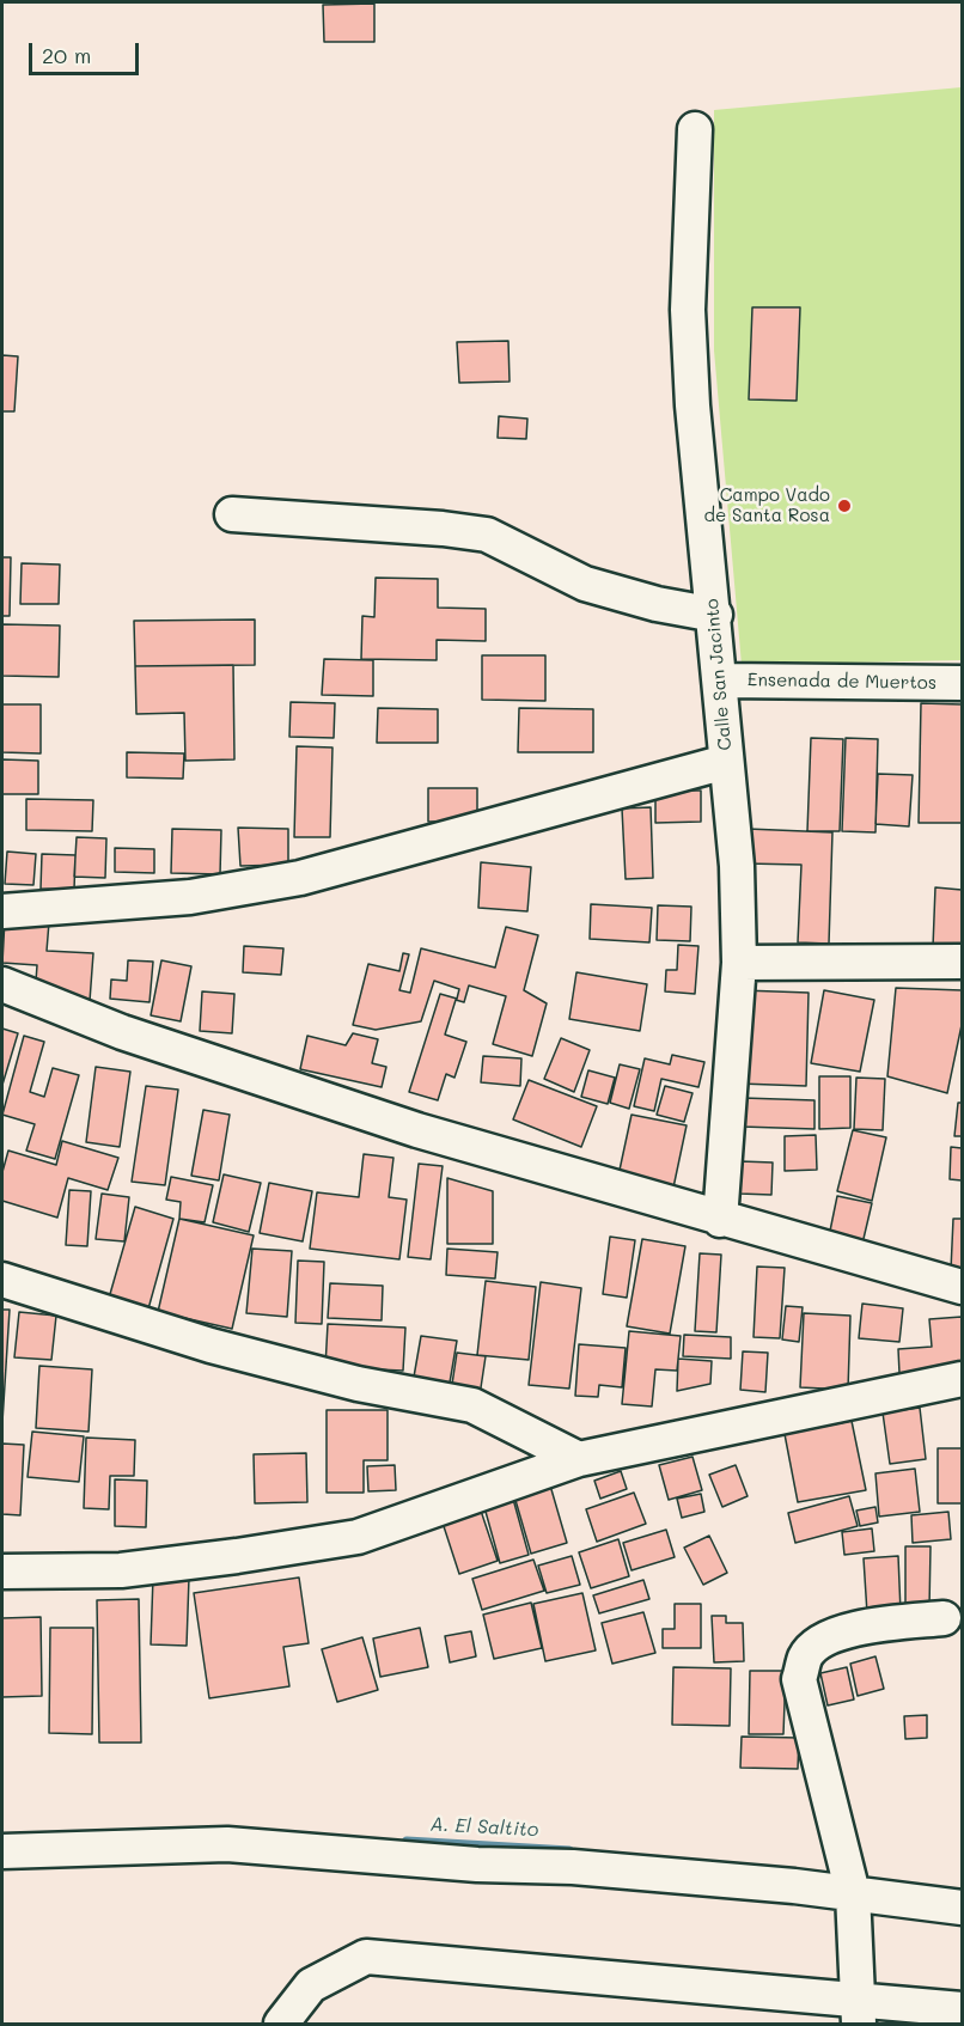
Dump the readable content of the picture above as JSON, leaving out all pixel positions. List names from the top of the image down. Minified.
{"streets":{"street":["Calle San Jacinto","Ensenada de Muertos"]},"crossings":[["Calle San Jacinto","Ensenada de Muertos"]],"water":["A. El Saltito"],"places":["Campo Vado de Santa Rosa"],"scale_bar":"20 m"}
